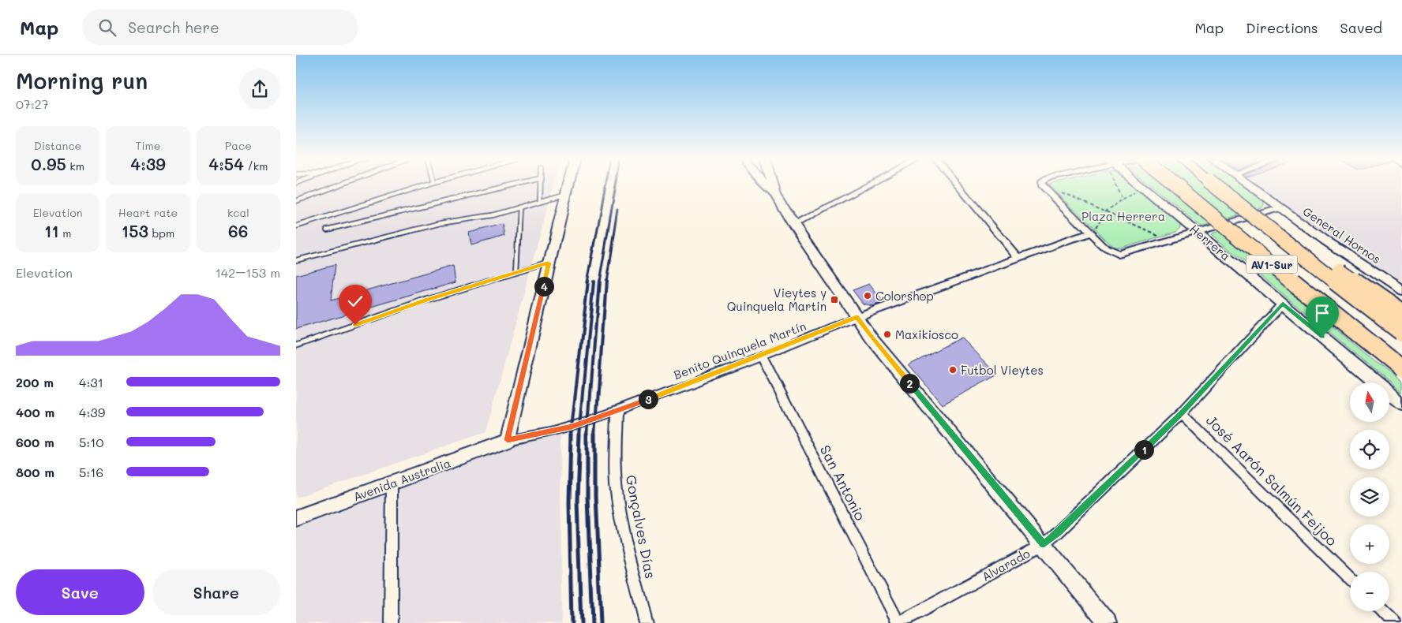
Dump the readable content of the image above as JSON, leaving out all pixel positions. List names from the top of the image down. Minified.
{"streets":{"highway":["AV1-Sur"],"main road":["General Hornos","Herrera","Avenida Australia"],"street":["Benito Quinquela Martín","José Aarón Salmún Feijoo","San Antonio","Gonçalves Días","Alvarado"]},"crossings":[["Herrera","Alvarado"],["Benito Quinquela Martín","Avenida Australia"],["Benito Quinquela Martín","San Antonio"],["Benito Quinquela Martín","Gonçalves Días"],["José Aarón Salmún Feijoo","Alvarado"],["San Antonio","Alvarado"]],"parks":["Plaza Herrera"],"places":{"other":["Colorshop","Maxikiosco","Futbol Vieytes"],"transit":["Vieytes y Quinquela Martin"]},"north":"top","page":{"header":"Map","search":"Search here","nav":["Map","Directions","Saved"],"heading":["Morning run","07:27"],"stats":[["Distance","0.95 km"],["Time","4:39"],["Pace","4:54 /km"],["Elevation","11 m"],["Heart rate","153 bpm"],["kcal","66"]],"chart":["Elevation","142–153 m"],"pins":["4","2","3","1"],"list":[{"name":"200 m","note":"4:31"},{"name":"400 m","note":"4:39"},{"name":"600 m","note":"5:10"},{"name":"800 m","note":"5:16"}],"map_buttons":["+","−"],"buttons":["Save","Share"]}}
